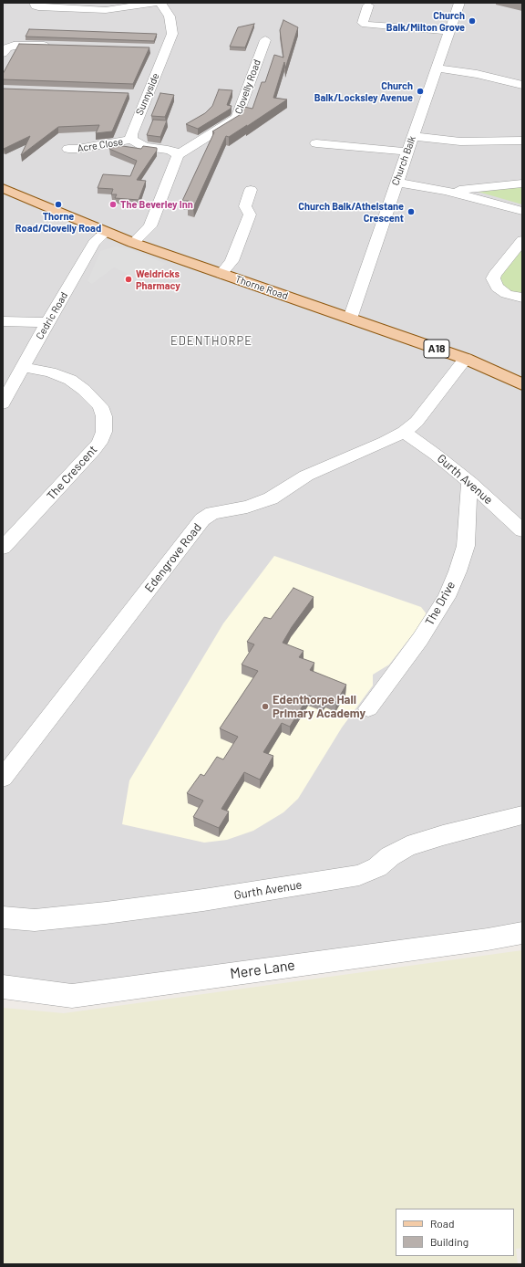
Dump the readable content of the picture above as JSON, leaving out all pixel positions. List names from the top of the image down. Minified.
{"streets":{"main road":["Thorne Road","A18"],"street":["Clovelly Road","Sunnyside","Acre Close","Church Balk","Cedric Road","The Crescent","Gurth Avenue","Edengrove Road","The Drive","Mere Lane"]},"crossings":[["Sunnyside","Acre Close"],["Church Balk","Thorne Road"],["Thorne Road","Cedric Road"],["Thorne Road","Edengrove Road"],["Cedric Road","The Crescent"],["Gurth Avenue","Edengrove Road"],["Gurth Avenue","The Drive"]],"districts":["EDENTHORPE"],"places":["Church Balk/Milton Grove","Church Balk/Locksley Avenue","Thorne Road/Clovelly Road","The Beverley Inn","Church Balk/Athelstane Crescent","Weldricks Pharmacy","Edenthorpe Hall Primary Academy"],"legend":["Road","Building"]}
